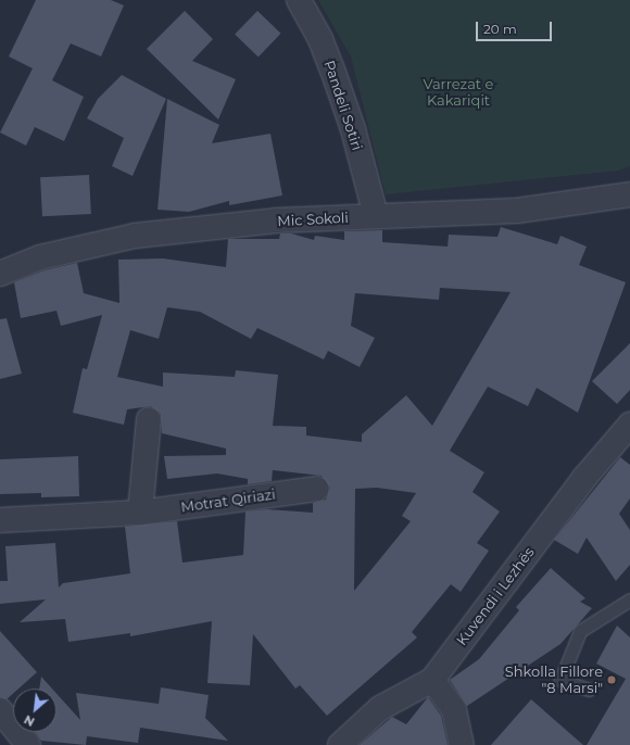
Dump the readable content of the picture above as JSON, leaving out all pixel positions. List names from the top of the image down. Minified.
{"streets":{"street":["Pandeli Sotiri","Mic Sokoli","Motrat Qiriazi","Kuvendi i Lezhës"]},"crossings":[["Pandeli Sotiri","Mic Sokoli"]],"parks":["Varrezat e Kakariqit"],"places":["Shkolla Fillore \"8 Marsi\""],"scale_bar":"20 m","north":"bottom left"}
